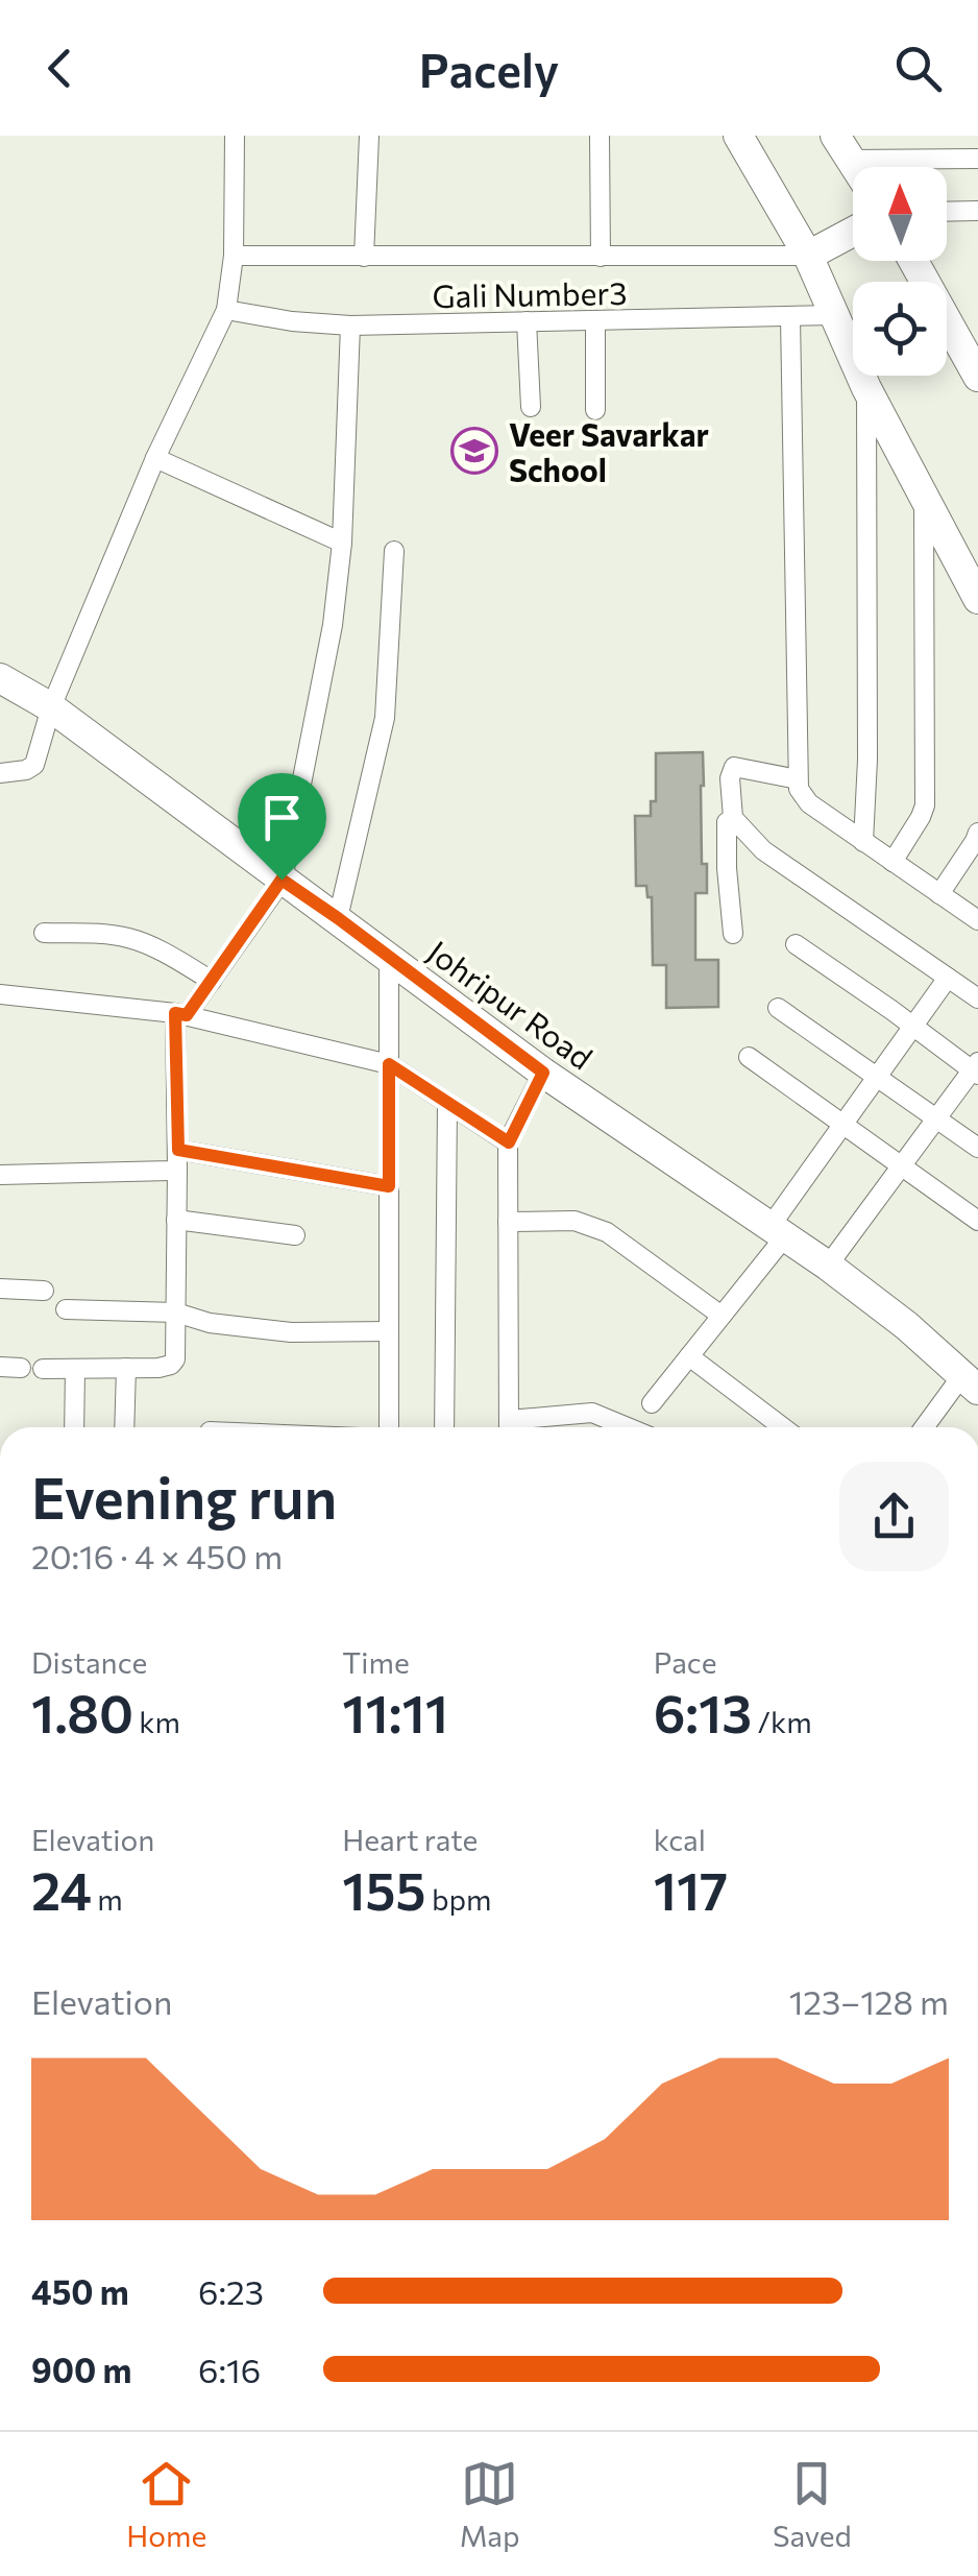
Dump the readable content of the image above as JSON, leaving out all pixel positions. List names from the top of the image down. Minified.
{"streets":{"street":["Gali Number3","Johripur Road"]},"places":{"school or university":["Veer Savarkar School"]},"north":"top","page":{"header":"Pacely","heading":["Evening run","20:16 · 4 × 450 m"],"stats":[["Distance","1.80 km"],["Time","11:11"],["Pace","6:13 /km"],["Elevation","24 m"],["Heart rate","155 bpm"],["kcal","117"]],"chart":["Elevation","123–128 m"],"list":[{"name":"450 m","note":"6:23"},{"name":"900 m","note":"6:16"}],"tabs":["Home","Map","Saved"]}}
